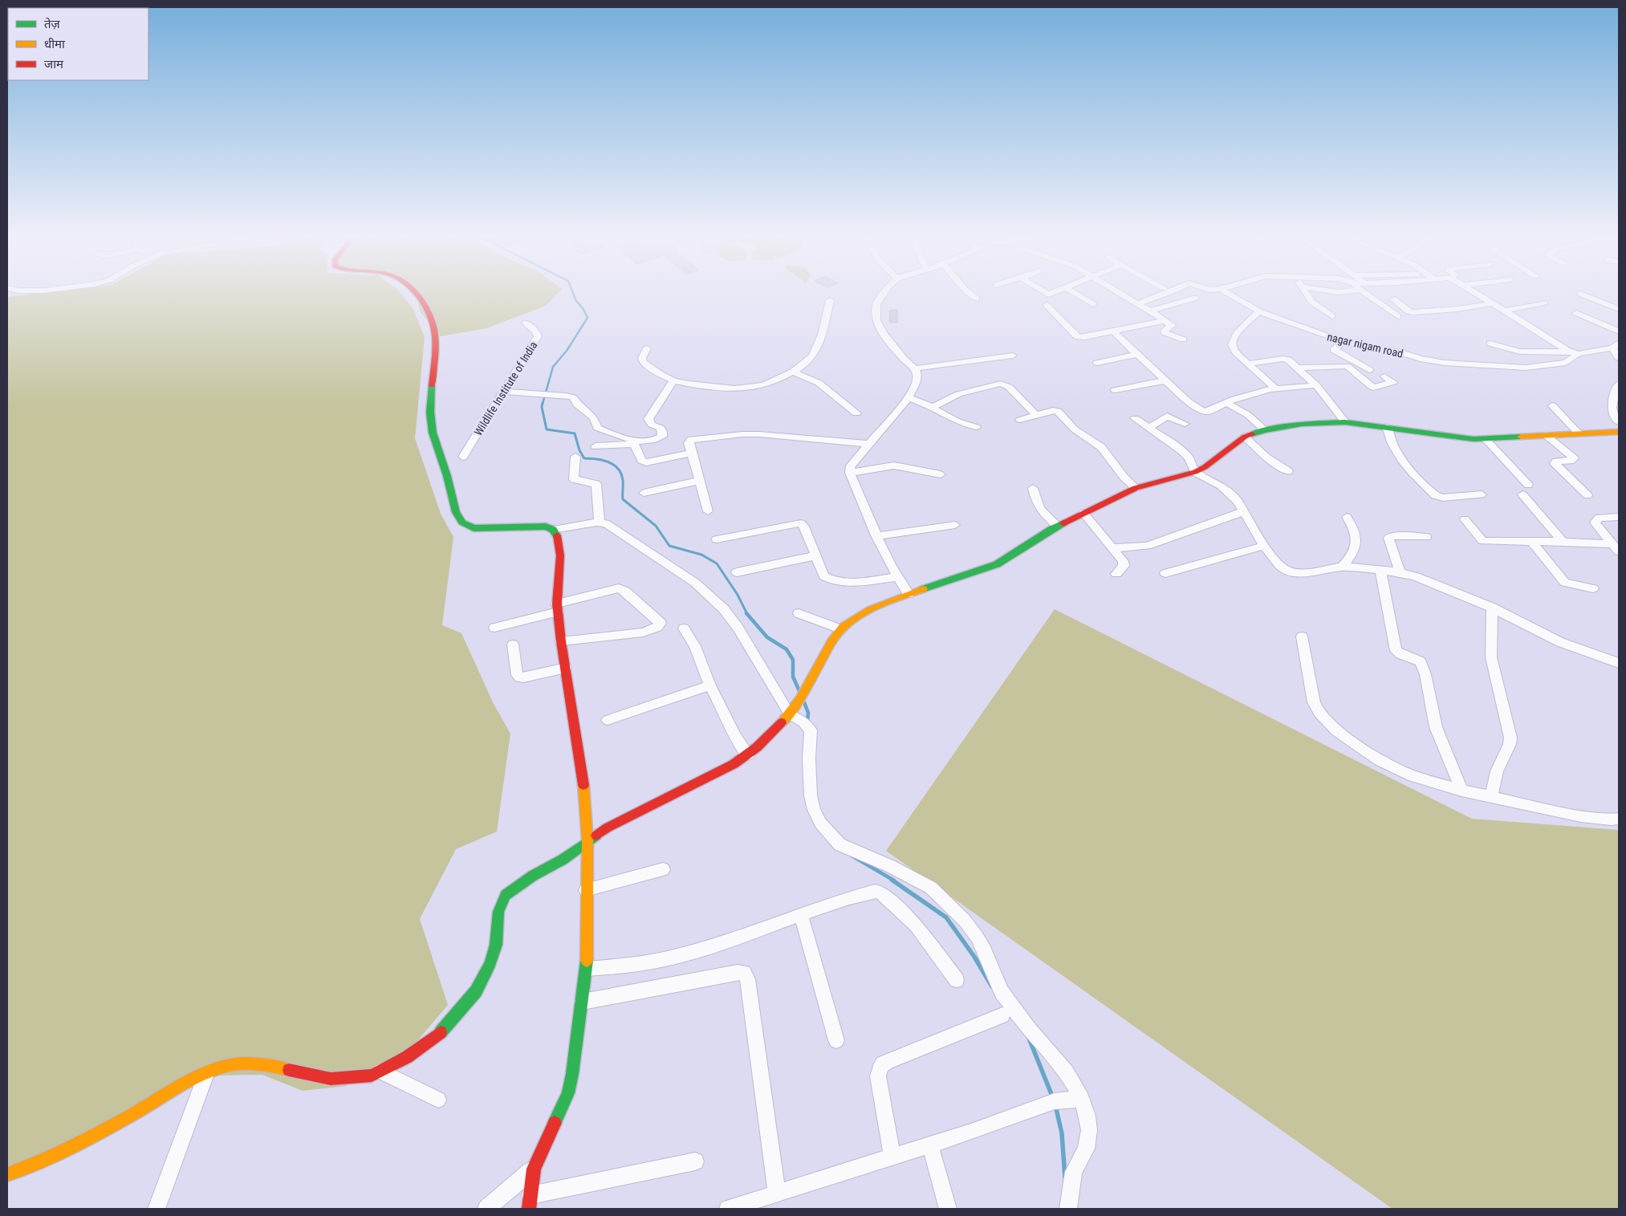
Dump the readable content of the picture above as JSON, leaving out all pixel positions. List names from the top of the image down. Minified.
{"streets":{"street":["nagar nigam road","Wildlife Institute of India"]},"legend":["तेज़","धीमा","जाम"]}
